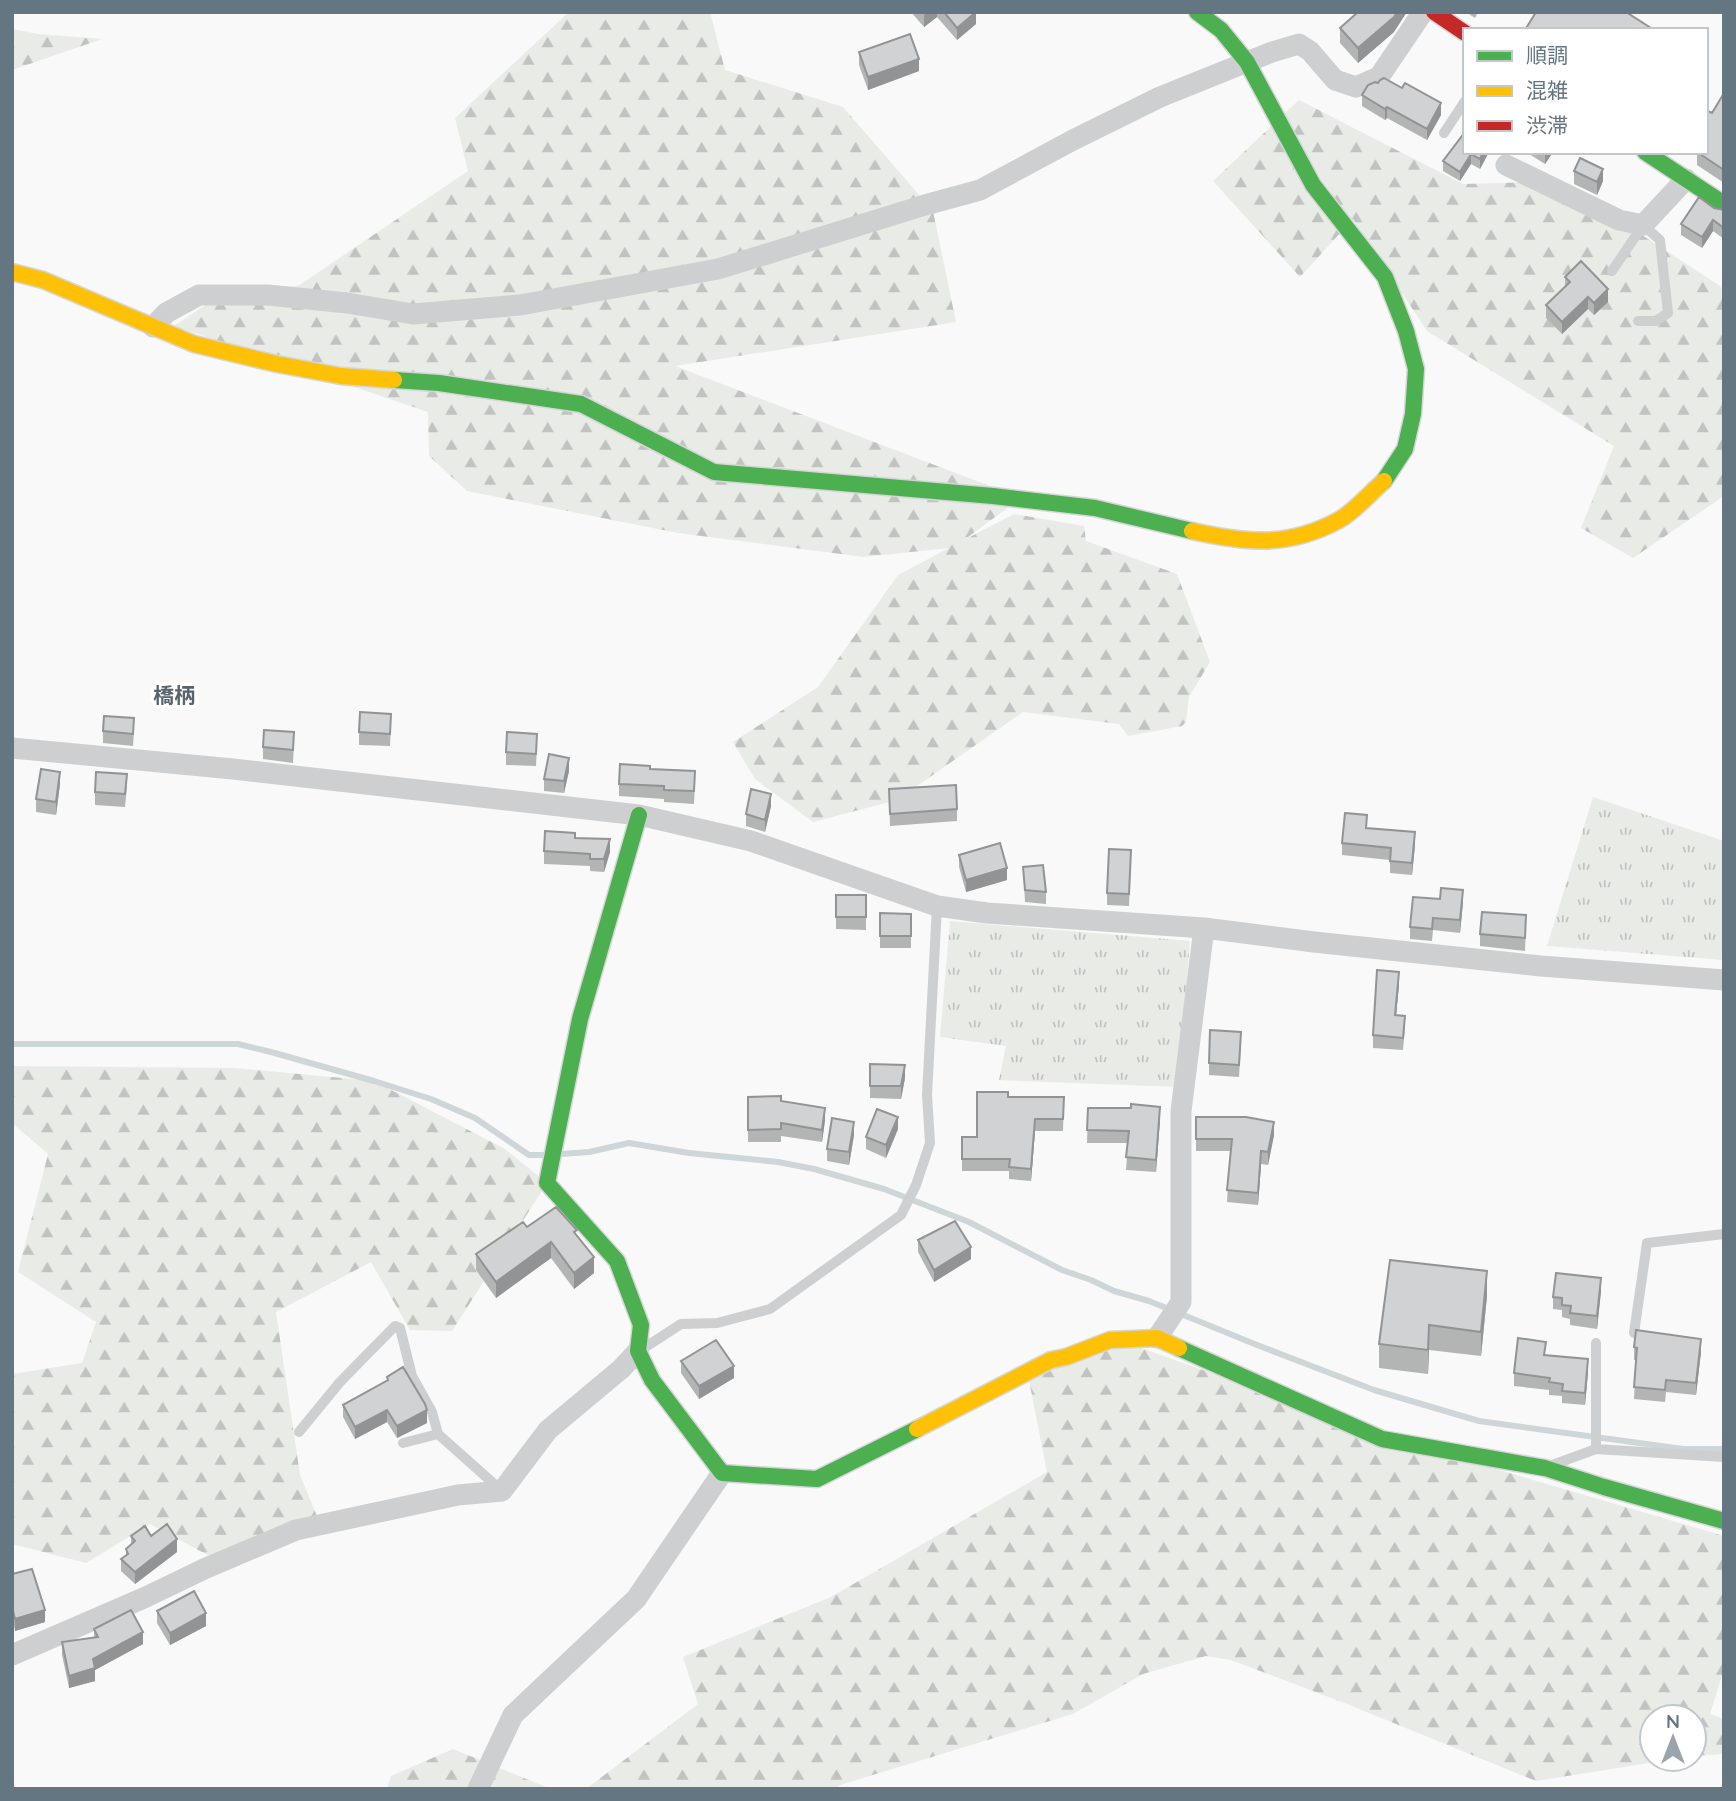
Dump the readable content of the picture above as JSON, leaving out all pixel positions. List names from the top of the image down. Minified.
{"districts":["橋柄"],"legend":["順調","混雑","渋滞"],"north":"top"}
